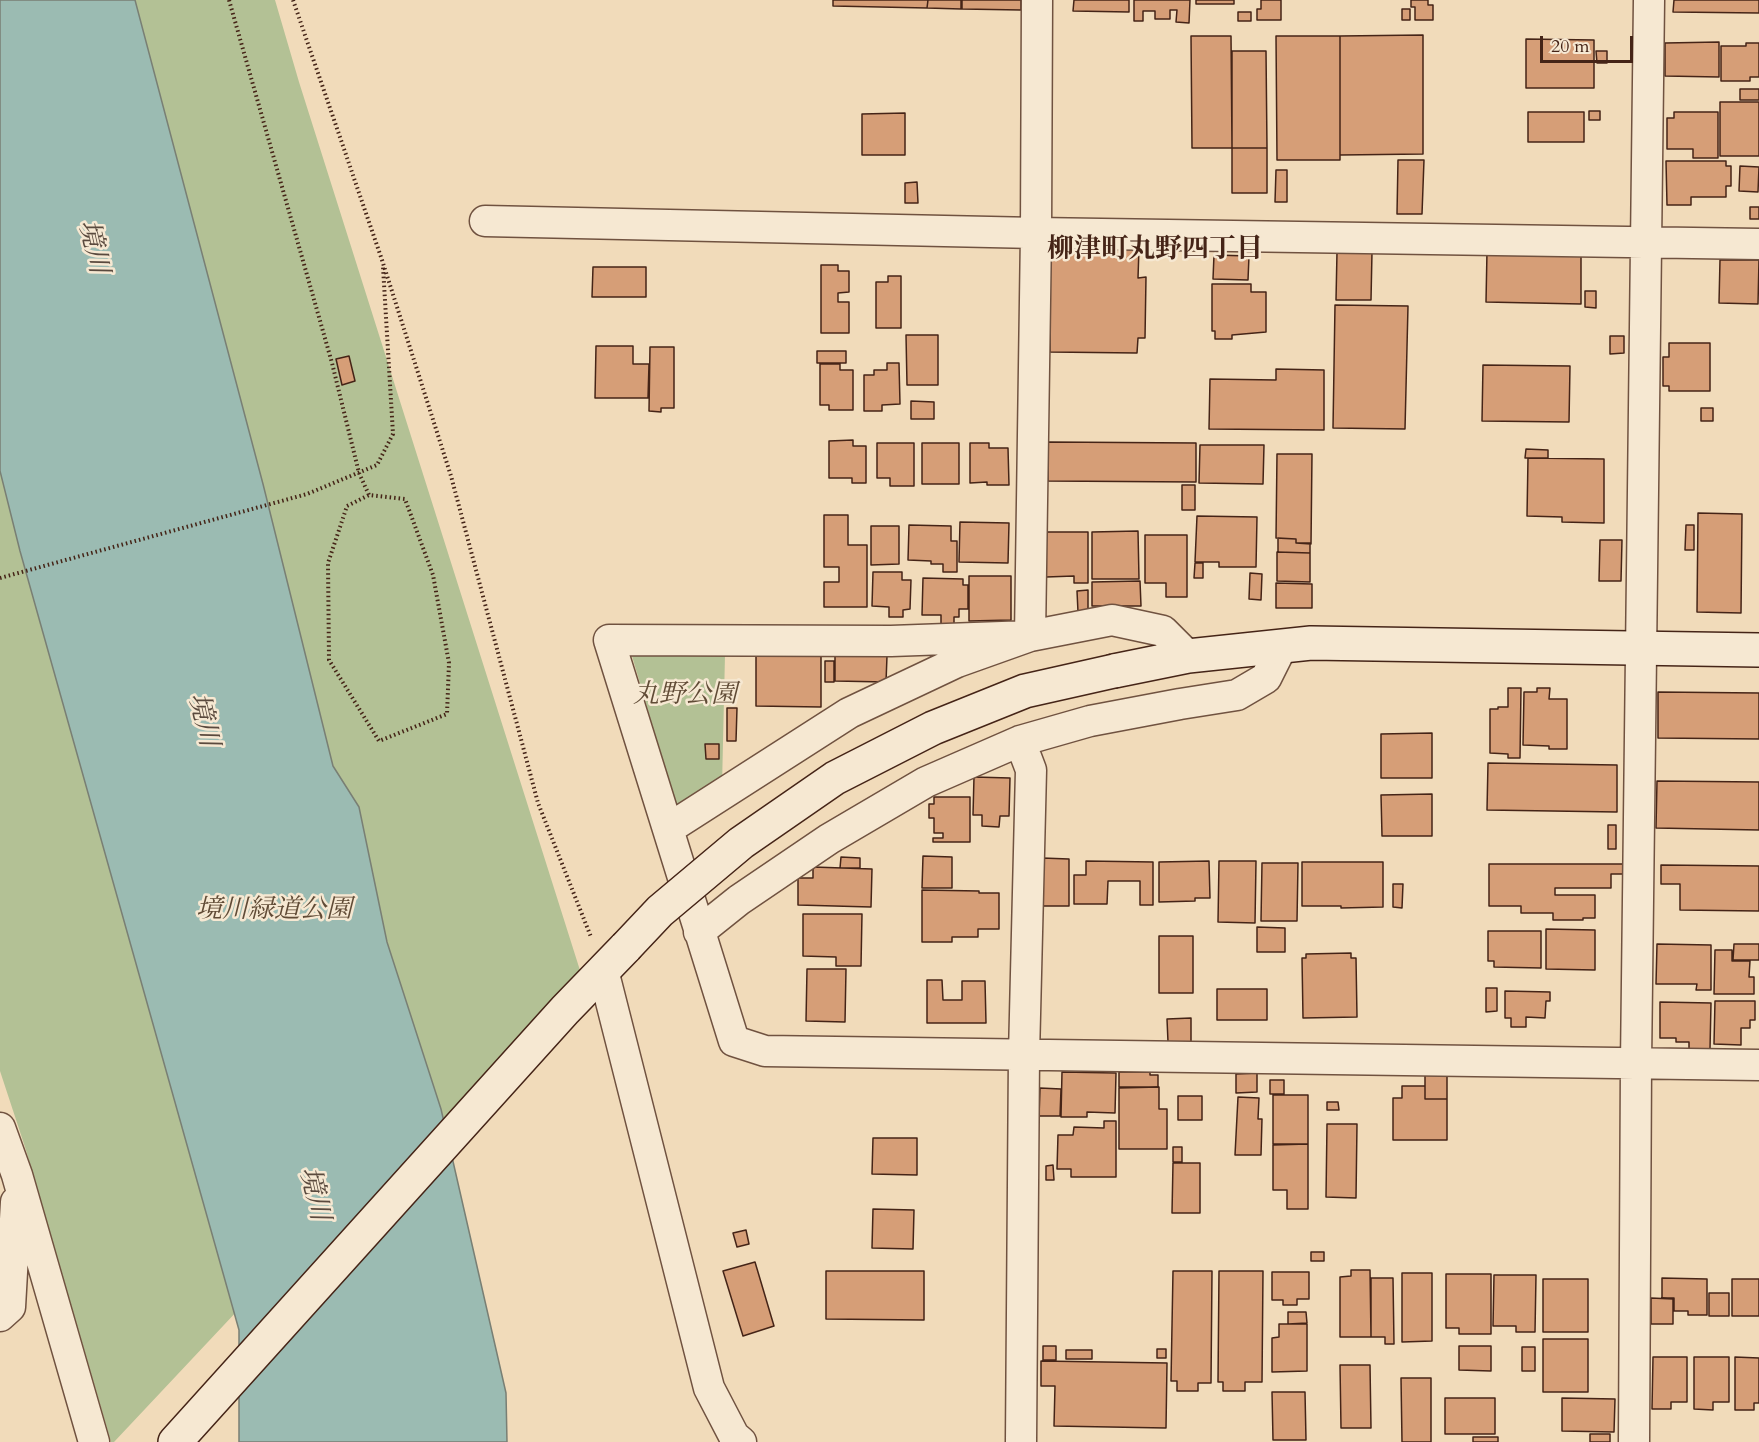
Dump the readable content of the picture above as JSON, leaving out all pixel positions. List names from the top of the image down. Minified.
{"districts":["柳津町丸野四丁目"],"water":["境川"],"parks":["丸野公園","境川緑道公園"],"scale_bar":"20 m"}
